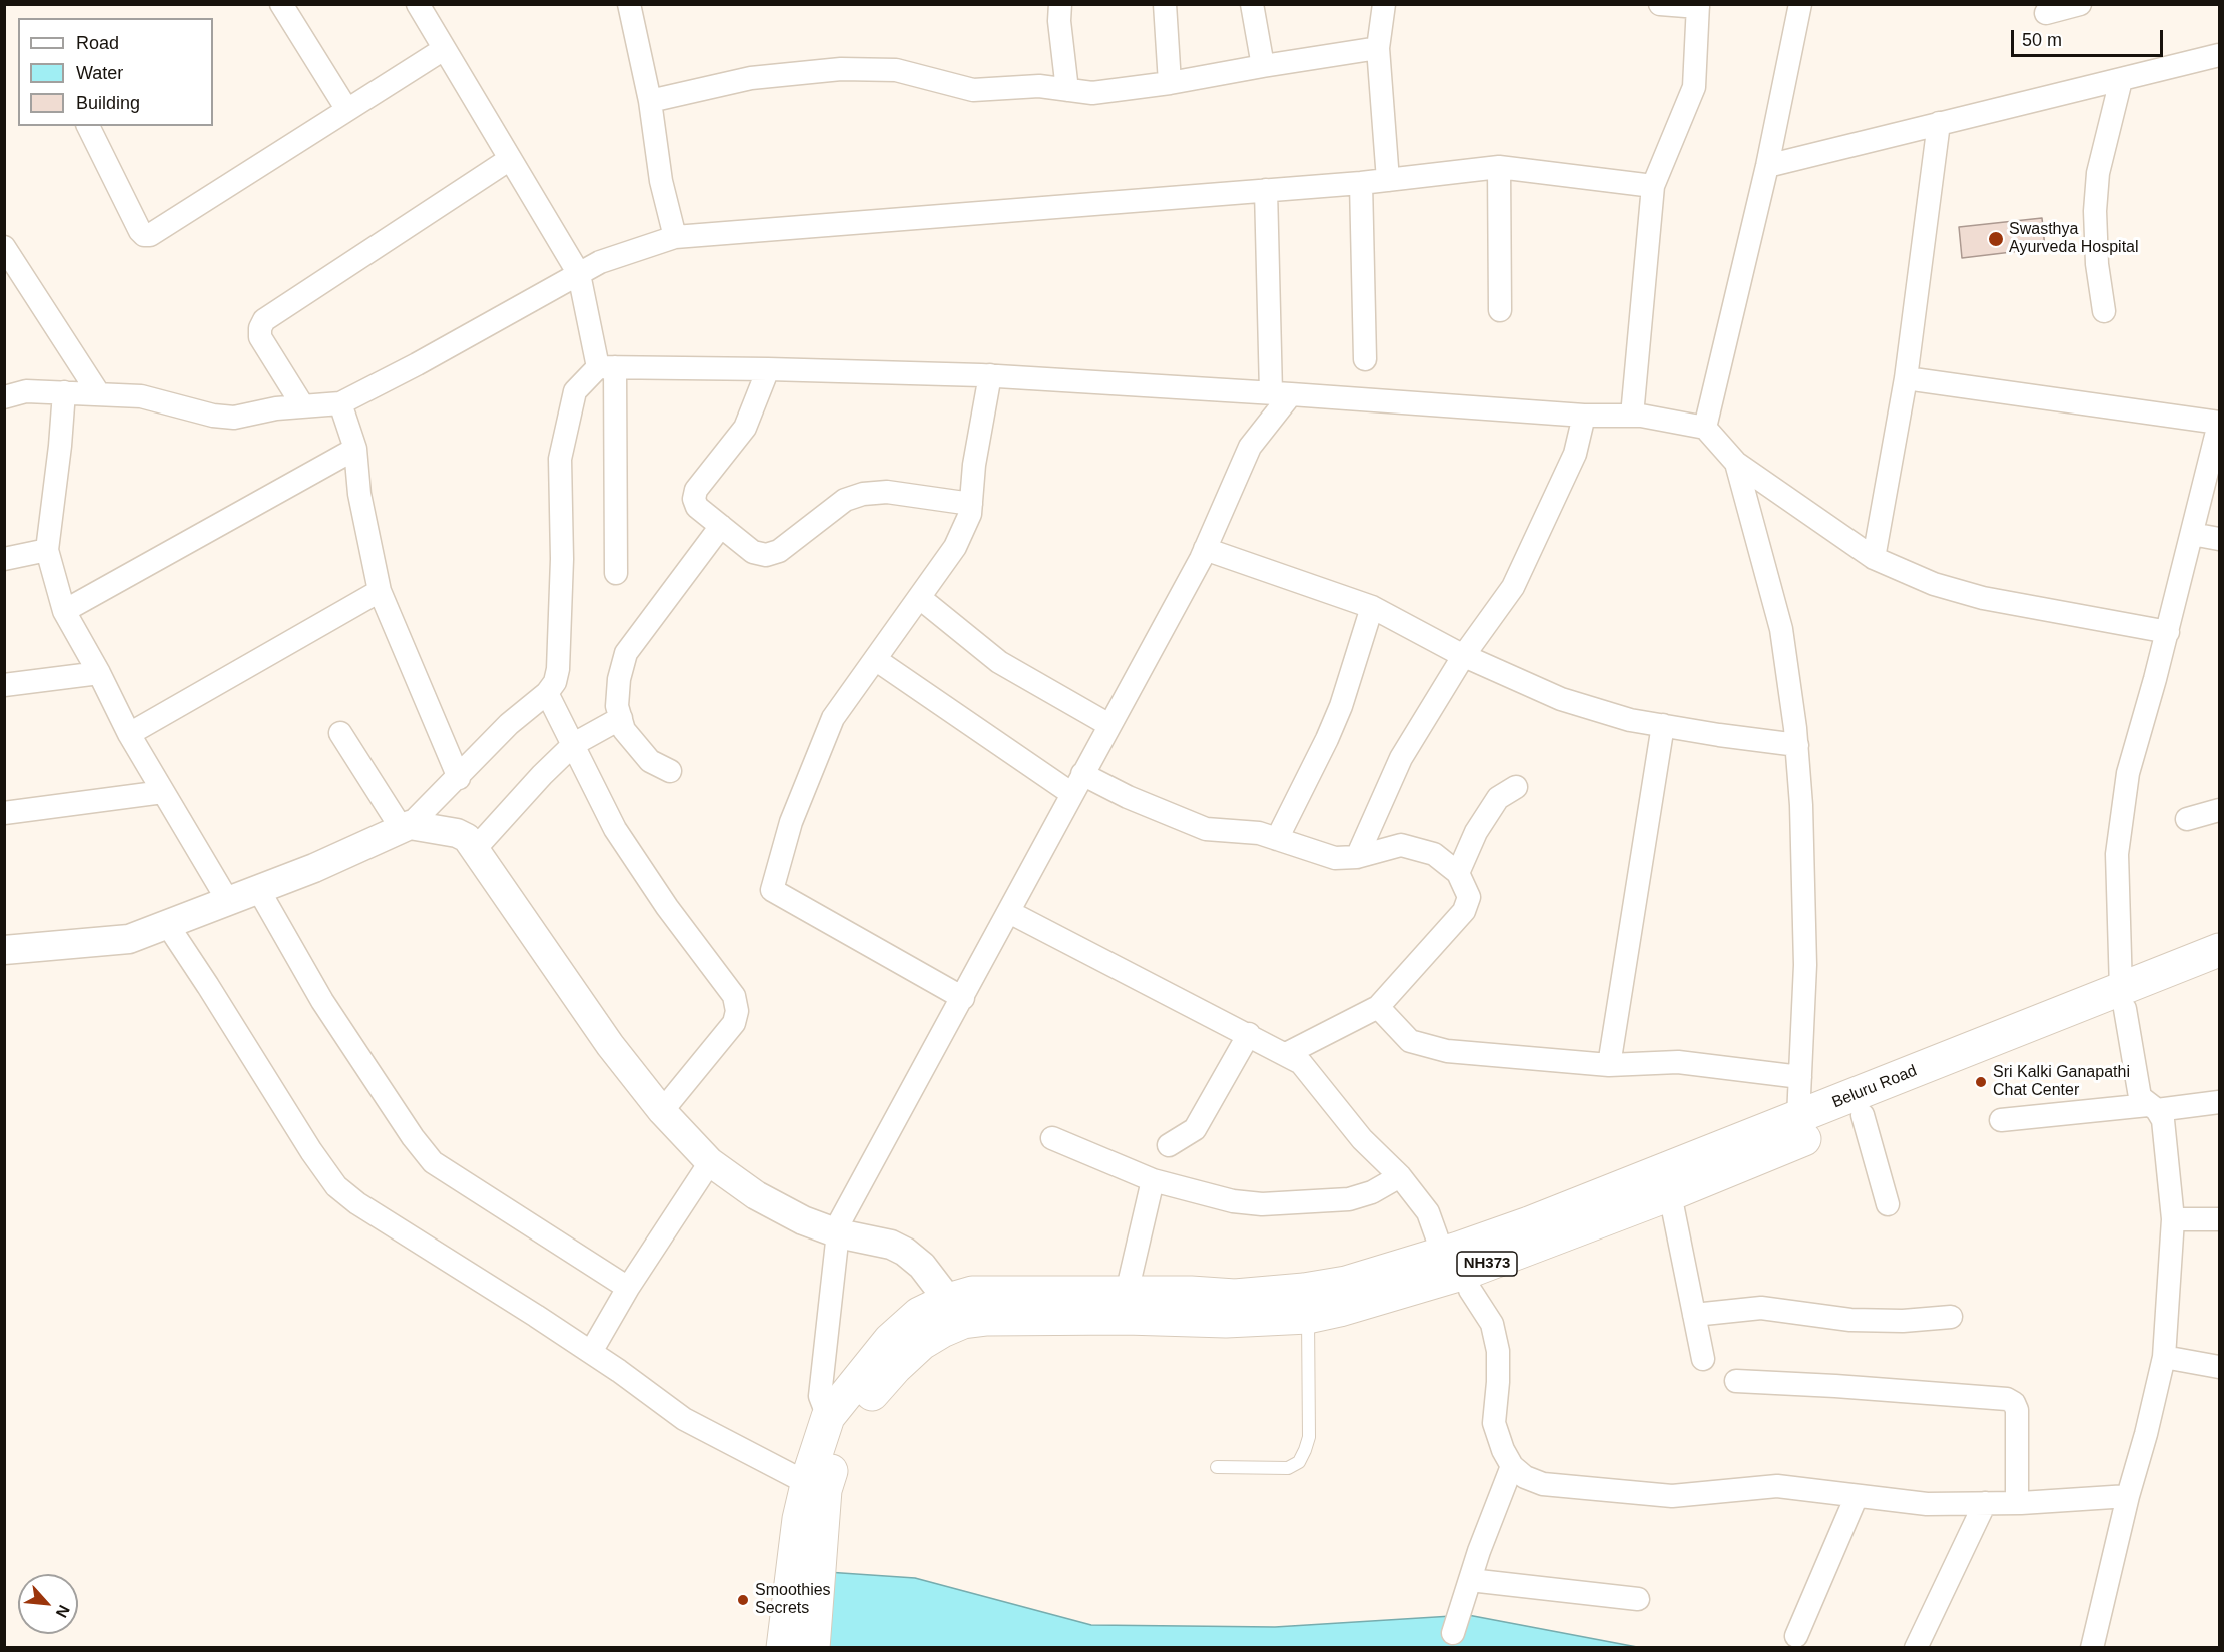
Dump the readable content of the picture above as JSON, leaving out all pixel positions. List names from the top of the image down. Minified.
{"streets":{"highway":["Beluru Road","NH373"]},"crossings":[["Beluru Road","NH373"]],"places":["Swasthya Ayurveda Hospital","Sri Kalki Ganapathi Chat Center","Smoothies Secrets"],"legend":["Road","Water","Building"],"scale_bar":"50 m","north":"bottom right"}
